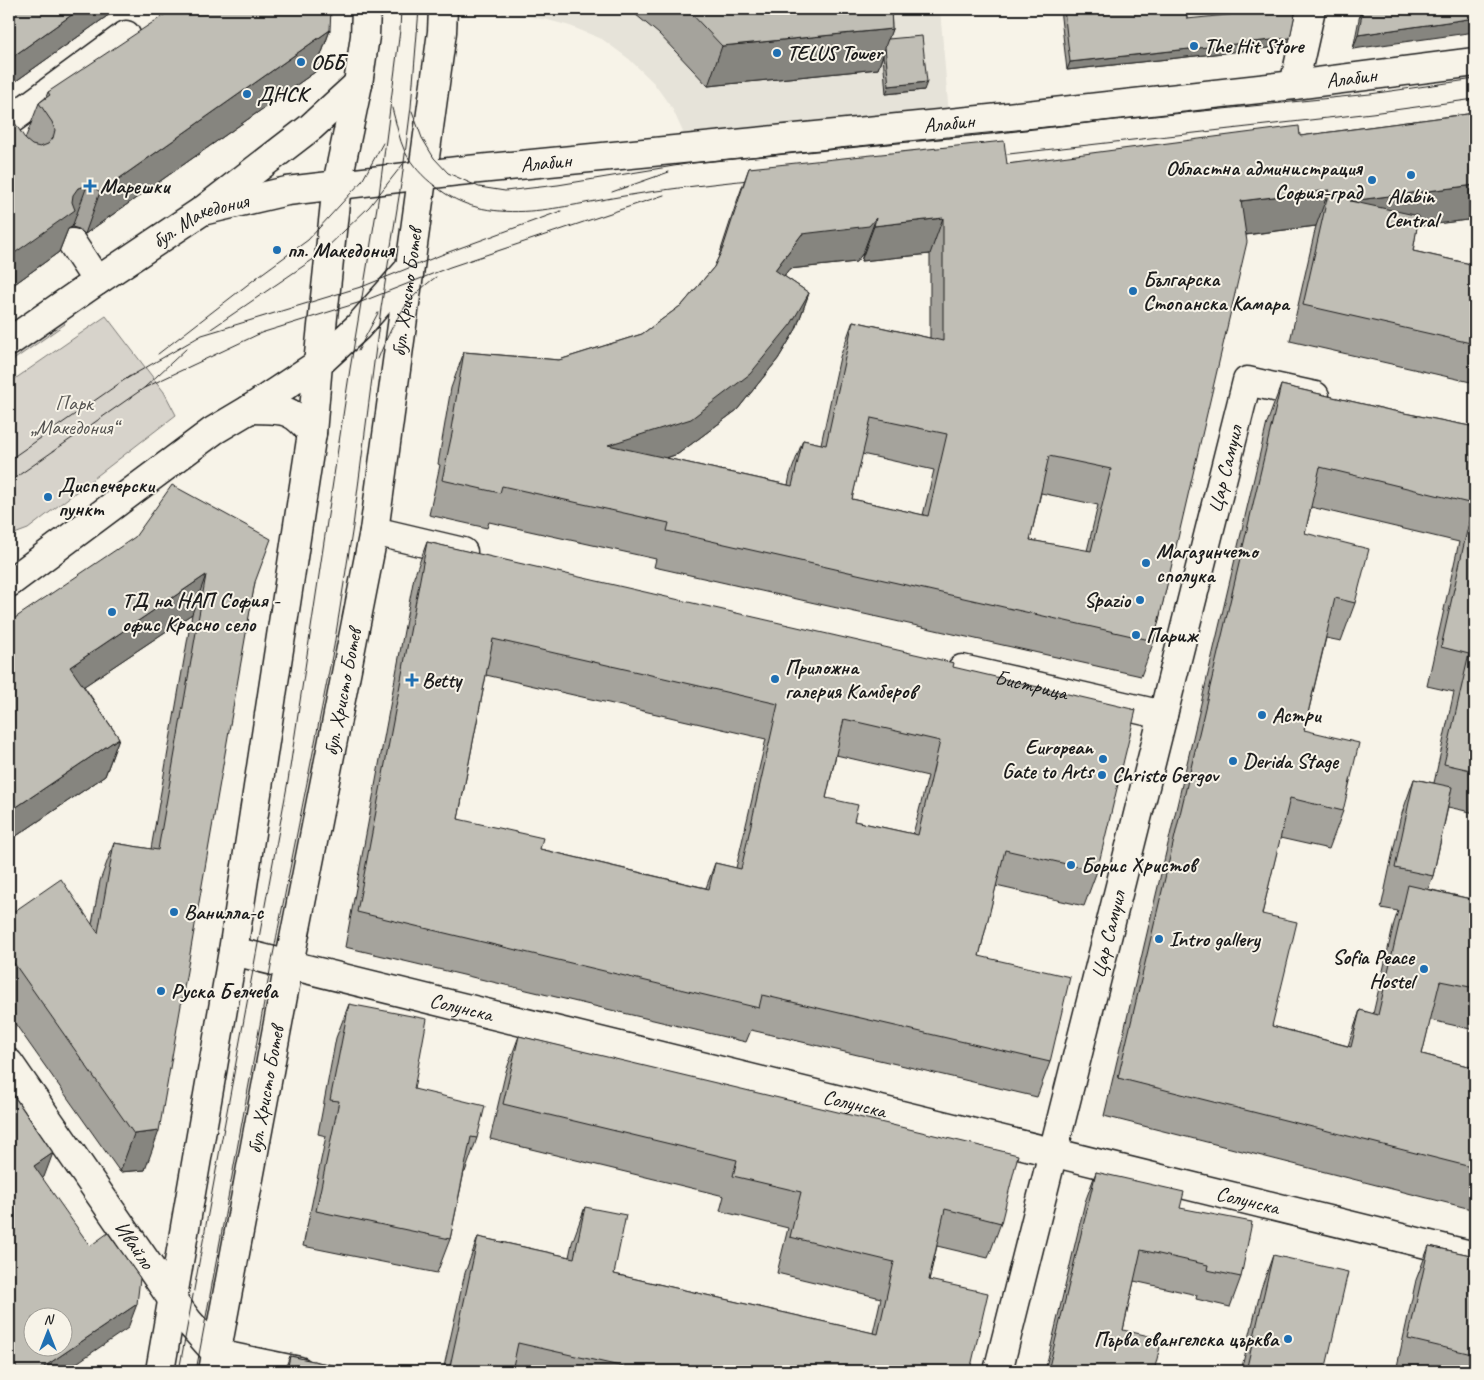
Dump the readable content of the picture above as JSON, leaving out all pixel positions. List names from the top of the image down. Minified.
{"streets":{"street":["Алабин","бул. Македония","бул. Христо Ботев","Цар Самуил","Бистрица","Солунска","Ивайло"]},"crossings":[["Алабин","бул. Македония"],["Алабин","бул. Христо Ботев"],["бул. Македония","бул. Христо Ботев"],["бул. Христо Ботев","Солунска"],["бул. Христо Ботев","Ивайло"],["Цар Самуил","Бистрица"],["Цар Самуил","Солунска"]],"parks":["Парк „Македония“"],"places":{"other":["The Hit Store","TELUS Tower","ОББ","ДНСК","Alabin Central","Областна администрация София-град","пл. Македония","Българска Стопанска Камара","Диспечерски пункт","Магазинчето сполука","Spazio","ТД на НАП София - офис Красно село","Париж","Приложна галерия Камберов","Астри","European Gate to Arts","Derida Stage","Christo Gergov","Борис Христов","Ванилла-с","Intro gallery","Sofia Peace Hostel","Руска Белчева","Първа евангелска църква"],"health":["Марешки","Betty"]},"north":"top"}
